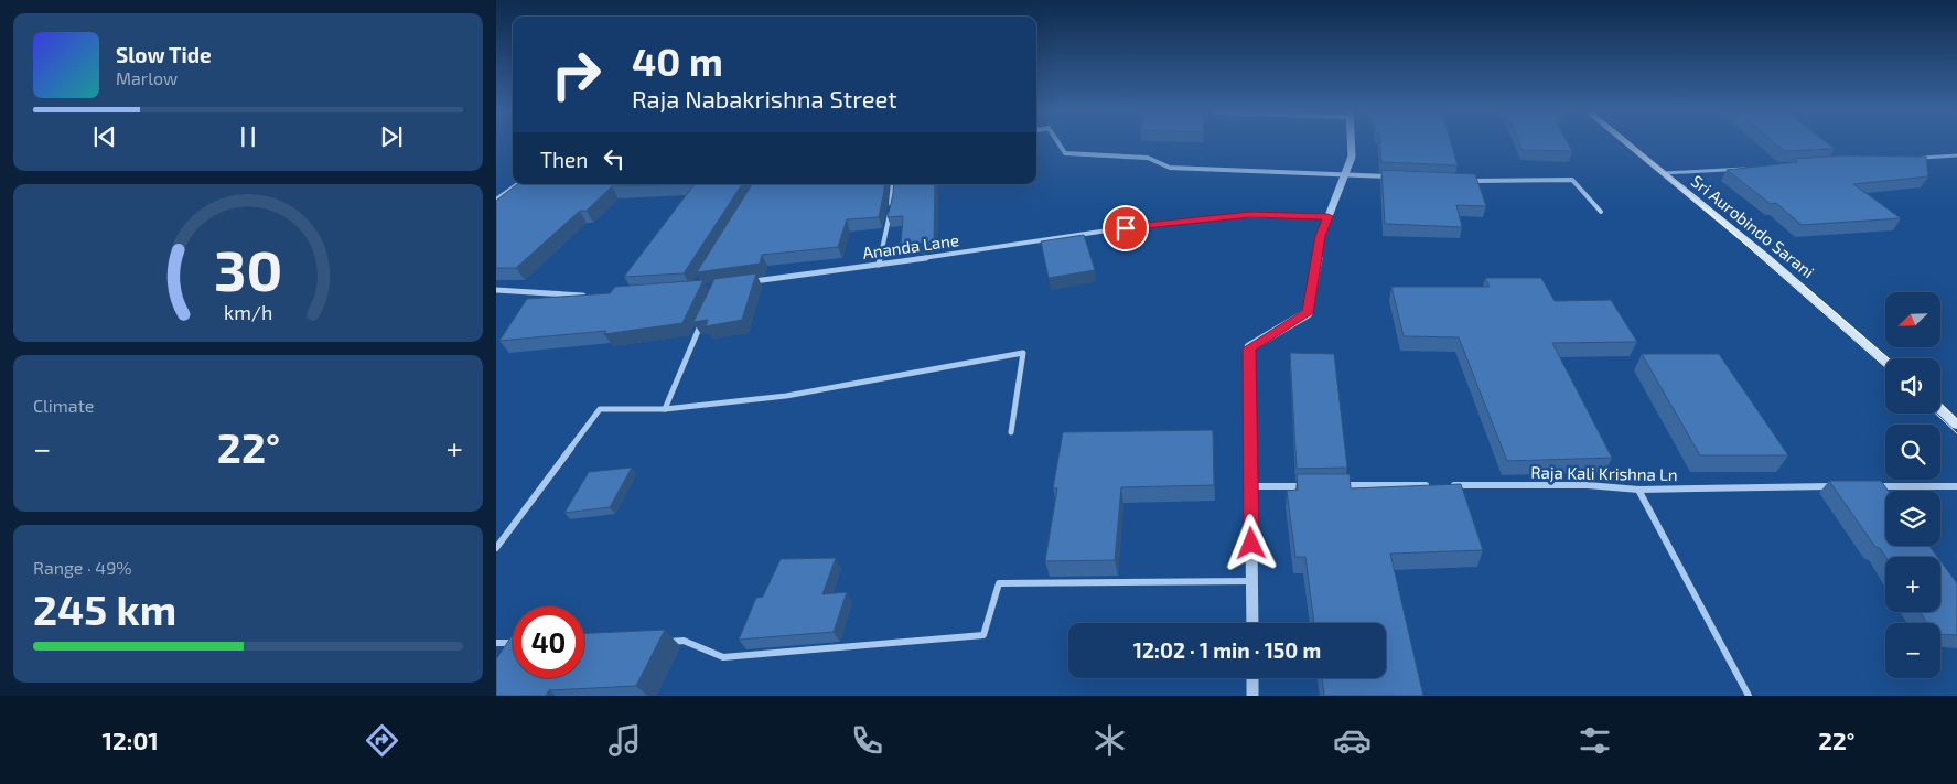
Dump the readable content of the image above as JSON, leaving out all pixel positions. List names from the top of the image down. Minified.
{"streets":{"main road":["Sri Aurobindo Sarani"],"street":["Ananda Lane","Raja Kali Krishna Ln"]},"north":"bottom left","page":{"turn":["40 m","Raja Nabakrishna Street"],"song":["Slow Tide","Marlow"],"then":"Then","map_buttons":["+","−"],"tile":["Climate",["Range · 49%","245 km"]],"heat":["−","22°","+"],"limit":"40","trip":"12:02 · 1 min · 150 m","tabs":["12:01","22°"],"gauge":["30","km/h"]}}
